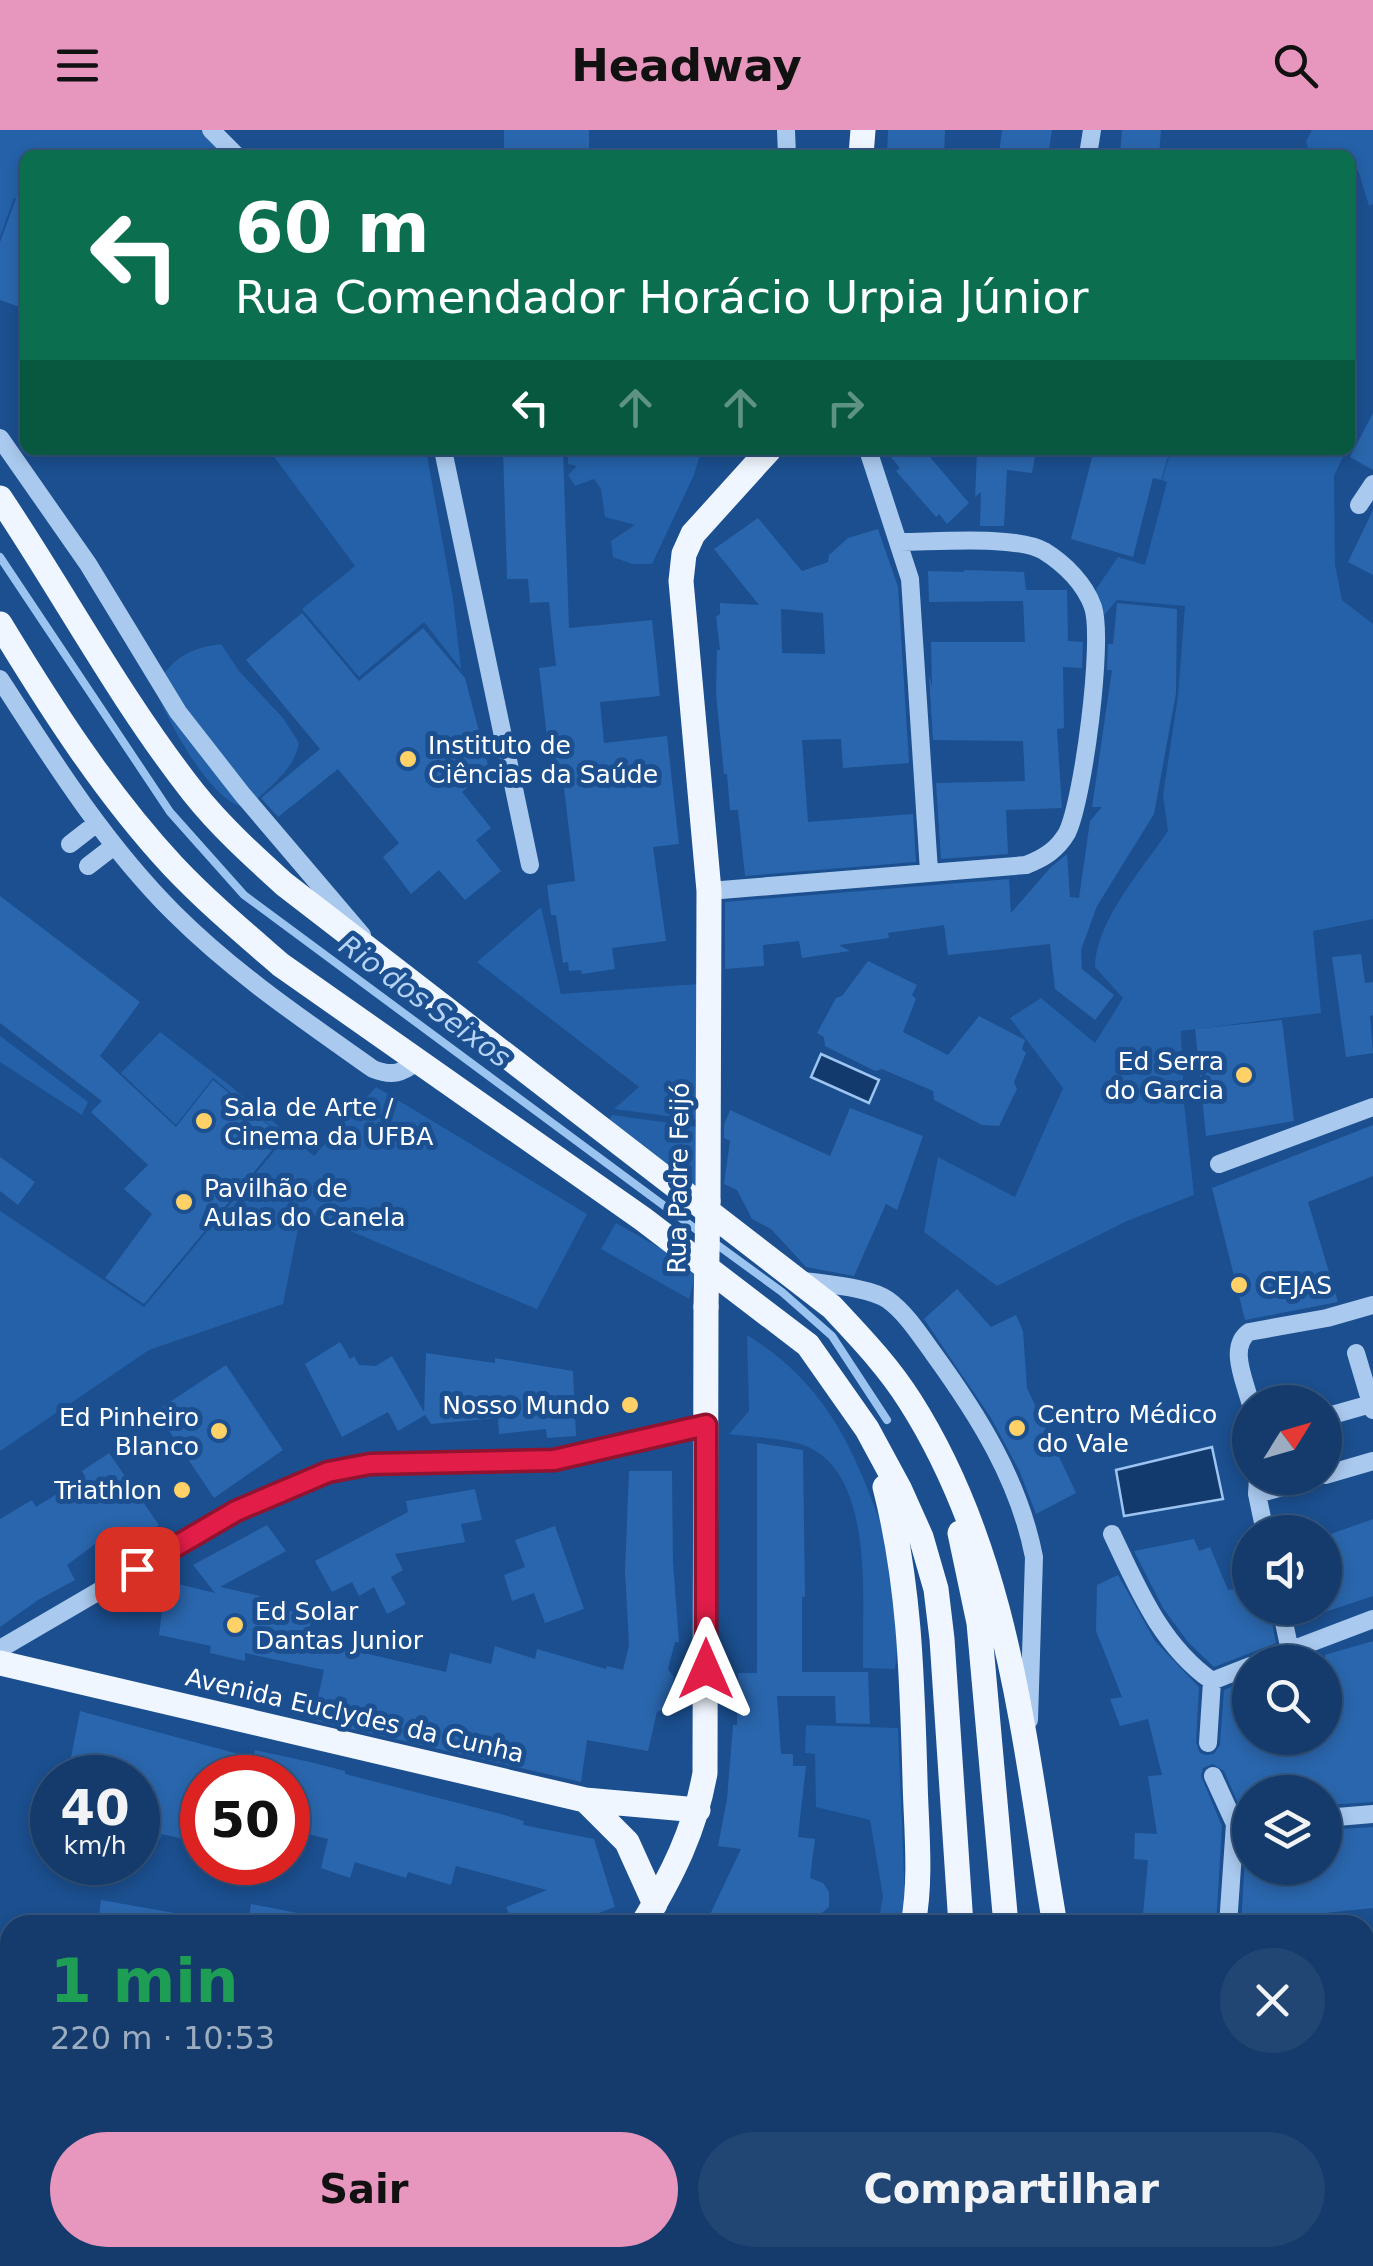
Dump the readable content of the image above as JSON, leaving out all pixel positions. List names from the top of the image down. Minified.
{"streets":{"main road":["Rua Padre Feijó","Avenida Euclydes da Cunha"]},"crossings":[["Rua Padre Feijó","Avenida Euclydes da Cunha"]],"water":["Rio dos Seixos"],"places":["Instituto de Ciências da Saúde","Ed Serra do Garcia","Sala de Arte / Cinema da UFBA","Pavilhão de Aulas do Canela","CEJAS","Nosso Mundo","Centro Médico do Vale","Ed Pinheiro Blanco","Triathlon","Ed Solar Dantas Junior"],"north":"top right","page":{"header":"Headway","turn":["60 m","Rua Comendador Horácio Urpia Júnior"],"speed":"40 km/h","limit":"50","heading":["1 min","220 m · 10:53"],"buttons":["Sair","Compartilhar"]}}
